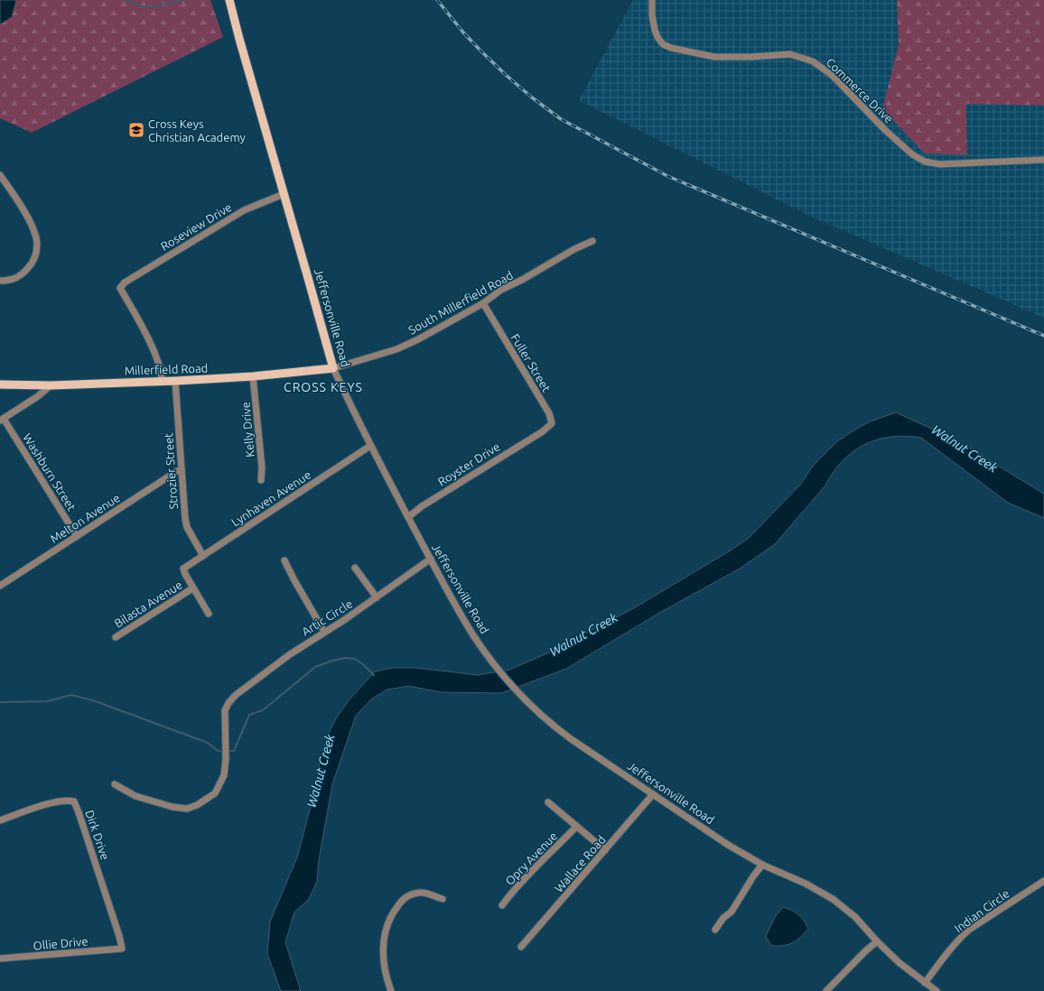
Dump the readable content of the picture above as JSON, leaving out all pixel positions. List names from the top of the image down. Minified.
{"streets":{"main road":["Jeffersonville Road","Millerfield Road"],"street":["Commerce Drive","Roseview Drive","South Millerfield Road","Fuller Street","Kelly Drive","Royster Drive","Strozier Street","Washburn Street","Lynhaven Avenue","Melton Avenue","Bilasta Avenue","Artic Circle","Dirk Drive","Opry Avenue","Wallace Road","Indian Circle","Ollie Drive"]},"crossings":[["Roseview Drive","Jeffersonville Road"],["Roseview Drive","Millerfield Road"],["South Millerfield Road","Jeffersonville Road"],["South Millerfield Road","Fuller Street"],["South Millerfield Road","Millerfield Road"],["Jeffersonville Road","Millerfield Road"],["Jeffersonville Road","Royster Drive"],["Jeffersonville Road","Lynhaven Avenue"],["Jeffersonville Road","Artic Circle"],["Jeffersonville Road","Wallace Road"],["Jeffersonville Road","Indian Circle"],["Fuller Street","Royster Drive"],["Millerfield Road","Kelly Drive"],["Millerfield Road","Strozier Street"],["Strozier Street","Lynhaven Avenue"],["Strozier Street","Melton Avenue"],["Washburn Street","Melton Avenue"],["Lynhaven Avenue","Bilasta Avenue"],["Dirk Drive","Ollie Drive"]],"districts":["CROSS KEYS"],"water":["Walnut Creek"],"places":{"school or university":["Cross Keys Christian Academy"]}}
